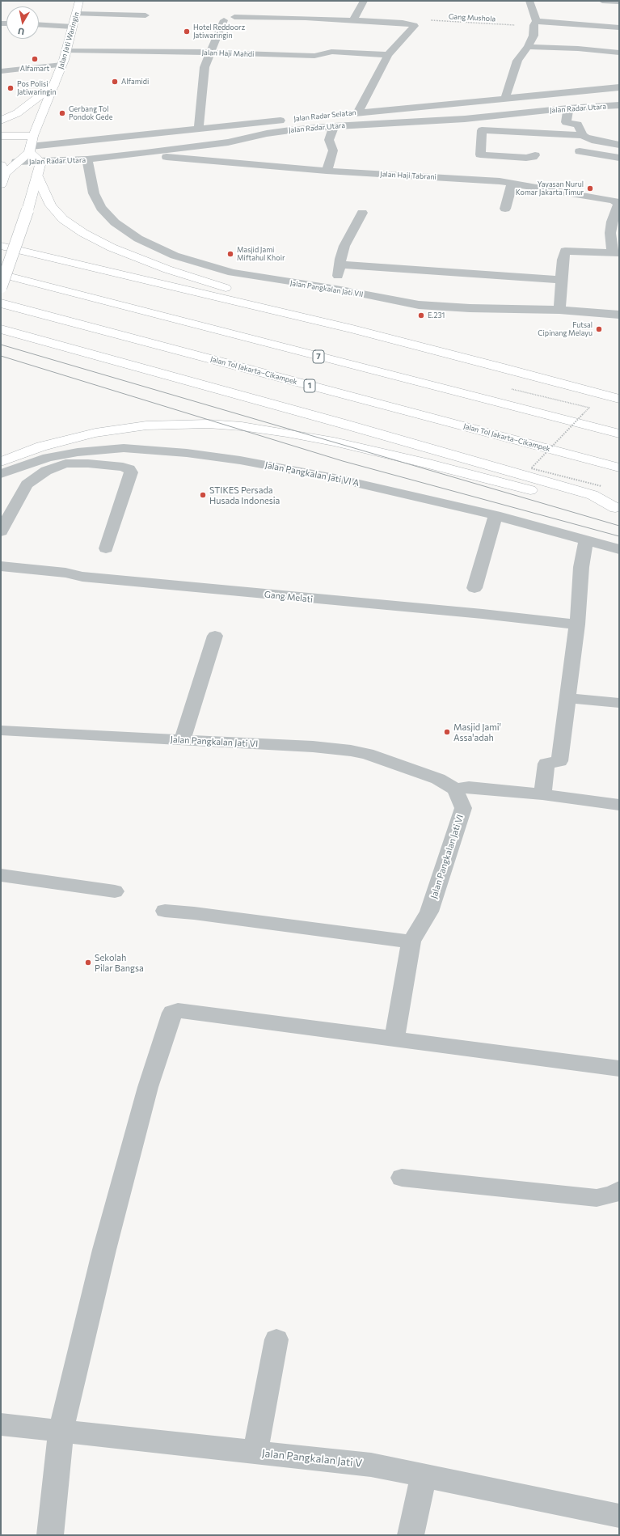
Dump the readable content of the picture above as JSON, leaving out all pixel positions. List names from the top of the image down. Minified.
{"streets":{"main road":["Jalan Jati Waringin","7","Jalan Tol Jakarta–Cikampek","1"],"street":["Jalan Haji Mahdi","Jalan Radar Utara","Jalan Radar Selatan","Jalan Haji Tabrani","Jalan Pangkalan Jati VII","Jalan Pangkalan Jati VI A","Gang Melati","Jalan Pangkalan Jati VI","Jalan Pangkalan Jati V"],"path":["Gang Mushola"]},"crossings":[["Jalan Jati Waringin","Jalan Haji Mahdi"],["Jalan Jati Waringin","Jalan Radar Selatan"],["Jalan Radar Utara","Jalan Haji Tabrani"],["Jalan Radar Utara","Jalan Pangkalan Jati VII"]],"places":["Hotel Reddoorz Jatiwaringin","Alfamart","Alfamidi","Pos Polisi Jatiwaringin","Gerbang Tol Pondok Gede","Yayasan Nurul Komar Jakarta Timur","Masjid Jami Miftahul Khoir","E.231","Futsal Cipinang Melayu","STIKES Persada Husada Indonesia","Masjid Jami' Assa'adah","Sekolah Pilar Bangsa"],"north":"bottom"}
